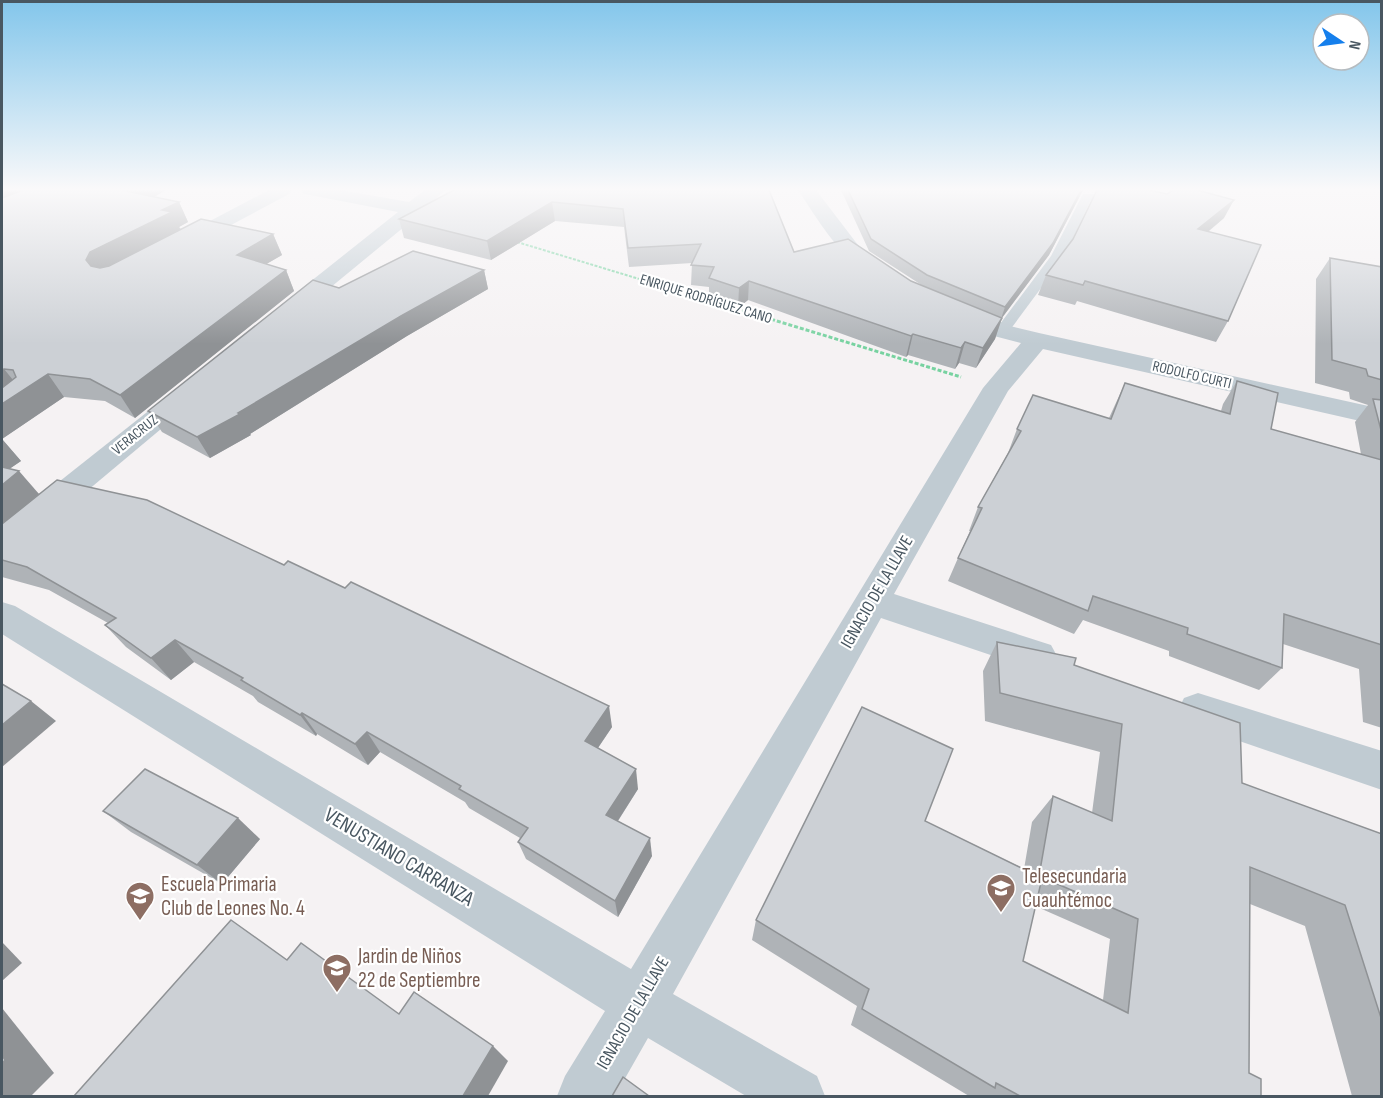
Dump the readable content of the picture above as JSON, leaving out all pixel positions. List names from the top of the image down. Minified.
{"streets":{"street":["RODOLFO CURTI","VERACRUZ","IGNACIO DE LA LLAVE","VENUSTIANO CARRANZA"],"path":["ENRIQUE RODRÍGUEZ CANO"]},"crossings":[["ENRIQUE RODRÍGUEZ CANO","IGNACIO DE LA LLAVE"],["RODOLFO CURTI","IGNACIO DE LA LLAVE"],["IGNACIO DE LA LLAVE","VENUSTIANO CARRANZA"]],"places":{"school or university":["Telesecundaria Cuauhtémoc","Escuela Primaria Club de Leones No. 4","Jardin de Niños 22 de Septiembre"]},"north":"right"}
